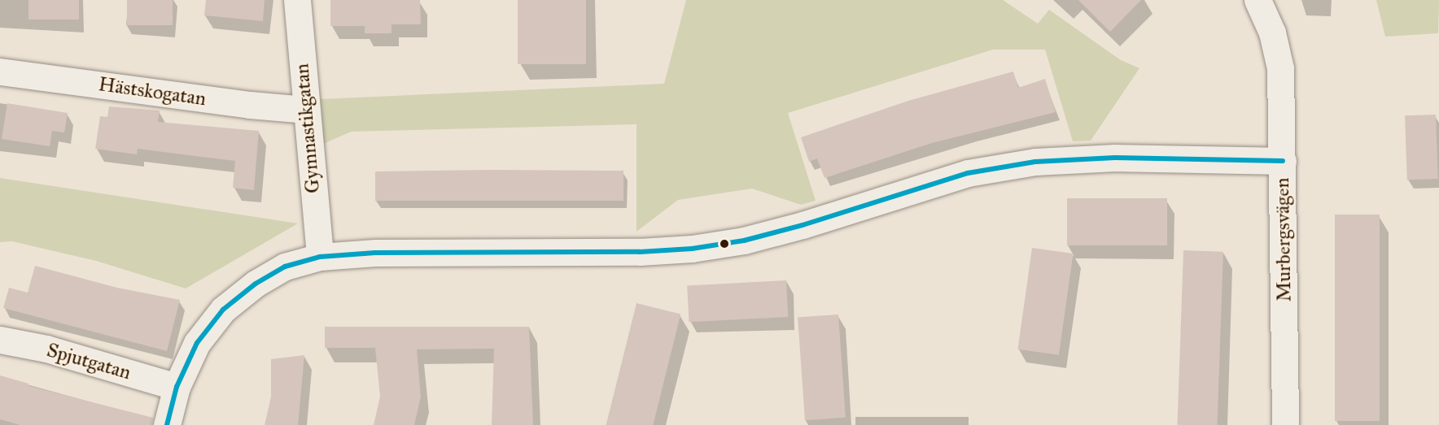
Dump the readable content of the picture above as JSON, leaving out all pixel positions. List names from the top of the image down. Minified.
{"streets":{"street":["Hästskogatan","Gymnastikgatan","Murbergsvägen","Spjutgatan"]},"crossings":[["Hästskogatan","Gymnastikgatan"]]}
